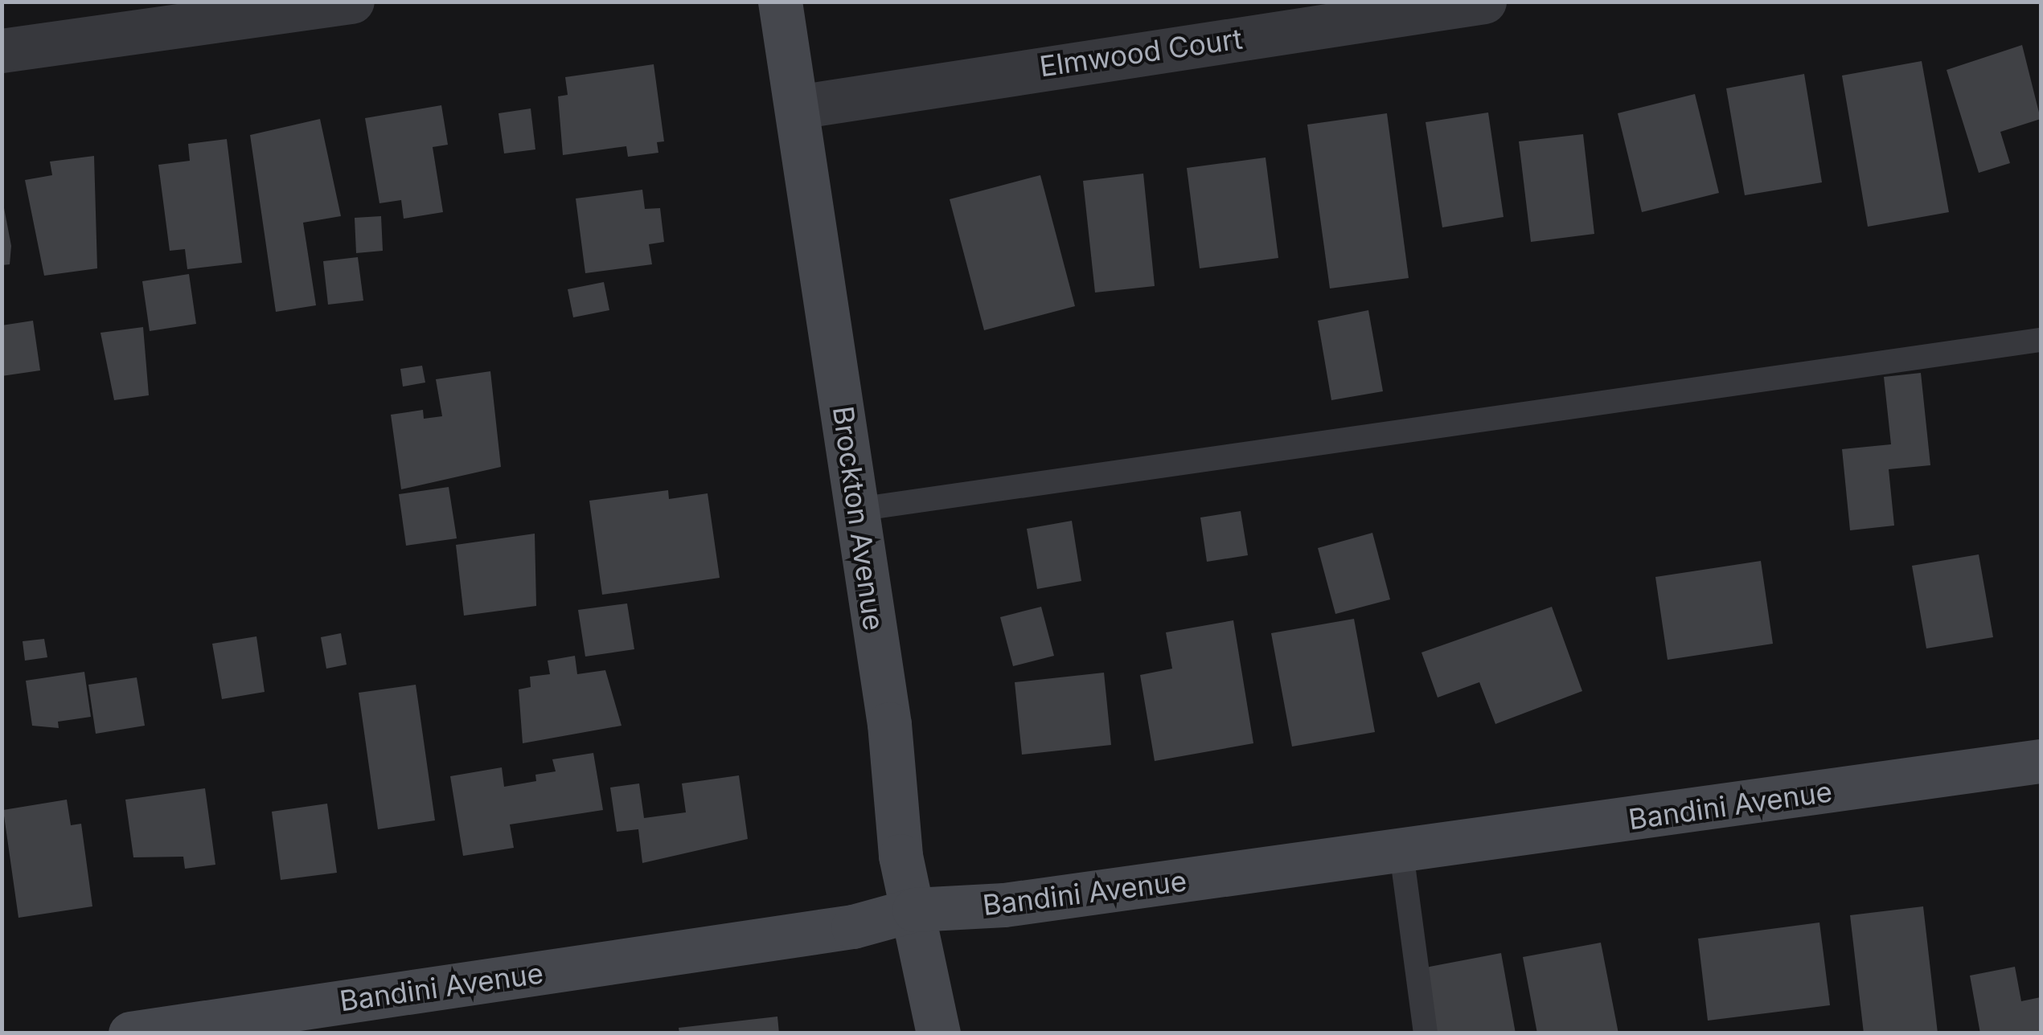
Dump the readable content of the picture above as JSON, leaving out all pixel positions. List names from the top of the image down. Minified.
{"streets":{"street":["Elmwood Court","Brockton Avenue","Bandini Avenue"]},"crossings":[["Elmwood Court","Brockton Avenue"],["Brockton Avenue","Bandini Avenue"]]}
